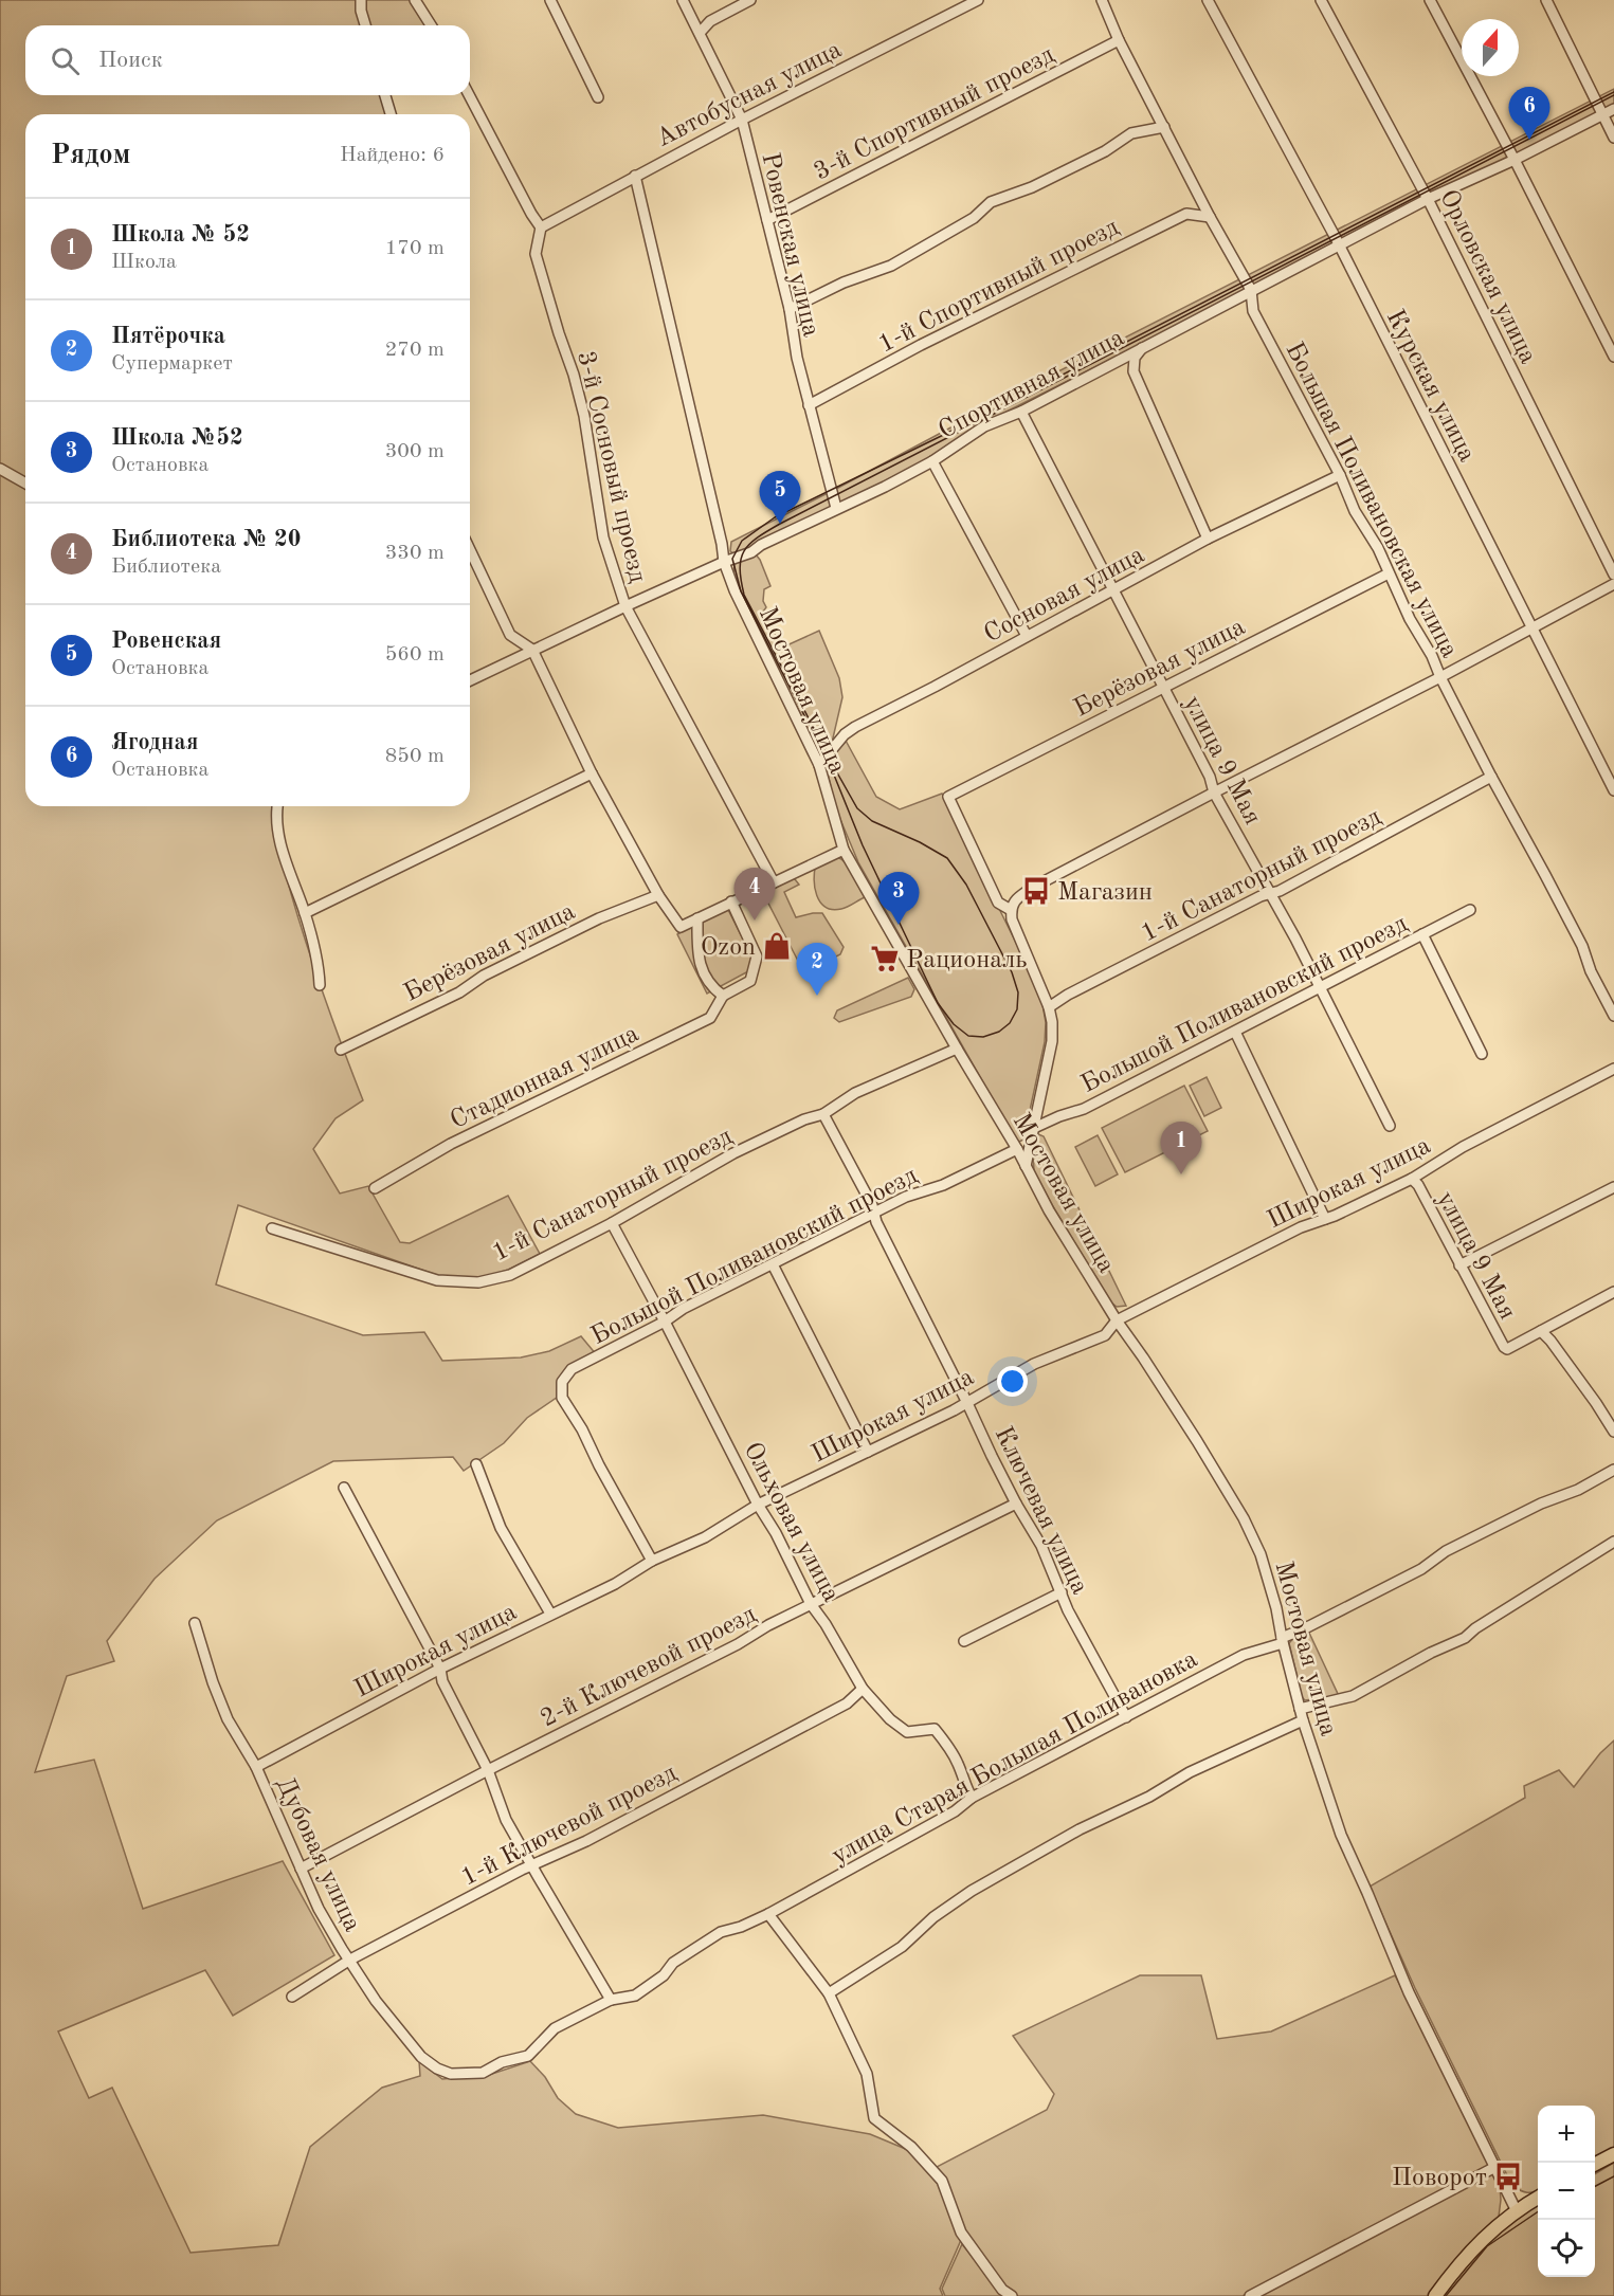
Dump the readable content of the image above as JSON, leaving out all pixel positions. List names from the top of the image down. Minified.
{"streets":{"street":["Автобусная улица","3-й Спортивный проезд","Ровенская улица","Орловская улица","1-й Спортивный проезд","Спортивная улица","Курская улица","3-й Сосновый проезд","Большая Поливановская улица","Сосновая улица","Берёзовая улица","Мостовая улица","улица 9 Мая","1-й Санаторный проезд","Большой Поливановский проезд","Стадионная улица","Широкая улица","Ключевая улица","Ольховая улица","2-й Ключевой проезд","улица Старая Большая Поливановка","1-й Ключевой проезд","Дубовая улица"]},"crossings":[["Автобусная улица","Ровенская улица"],["Автобусная улица","3-й Сосновый проезд"],["Автобусная улица","Мостовая улица"],["3-й Спортивный проезд","Ровенская улица"],["3-й Спортивный проезд","Большая Поливановская улица"],["Ровенская улица","1-й Спортивный проезд"],["Ровенская улица","Спортивная улица"],["Орловская улица","Спортивная улица"],["1-й Спортивный проезд","Большая Поливановская улица"],["Спортивная улица","Курская улица"],["Спортивная улица","3-й Сосновый проезд"],["Спортивная улица","Большая Поливановская улица"],["Спортивная улица","Мостовая улица"],["Спортивная улица","улица 9 Мая"],["Большая Поливановская улица","Сосновая улица"],["Большая Поливановская улица","Берёзовая улица"],["Большая Поливановская улица","1-й Санаторный проезд"],["Сосновая улица","Мостовая улица"],["Сосновая улица","улица 9 Мая"],["Берёзовая улица","улица 9 Мая"],["Мостовая улица","1-й Санаторный проезд"],["Мостовая улица","Большой Поливановский проезд"],["Мостовая улица","Широкая улица"],["Мостовая улица","улица Старая Большая Поливановка"],["улица 9 Мая","1-й Санаторный проезд"],["улица 9 Мая","Большой Поливановский проезд"],["улица 9 Мая","Широкая улица"],["1-й Санаторный проезд","Ключевая улица"],["1-й Санаторный проезд","Ольховая улица"],["Большой Поливановский проезд","Широкая улица"],["Большой Поливановский проезд","Ключевая улица"],["Большой Поливановский проезд","Ольховая улица"],["Широкая улица","Ключевая улица"],["Широкая улица","Ольховая улица"],["Широкая улица","Дубовая улица"],["Ключевая улица","2-й Ключевой проезд"],["Ключевая улица","улица Старая Большая Поливановка"],["Ольховая улица","2-й Ключевой проезд"],["Ольховая улица","улица Старая Большая Поливановка"],["Ольховая улица","1-й Ключевой проезд"],["2-й Ключевой проезд","Дубовая улица"],["улица Старая Большая Поливановка","Дубовая улица"],["1-й Ключевой проезд","Дубовая улица"]],"places":{"bus stop":["Магазин","Поворот"],"shop":["Ozon"],"supermarket":["Рациональ"]},"north":"top","page":{"search":"Поиск","pins":["6","5","4","3","2","1"],"heading":["Рядом","Найдено: 6"],"list":[{"mark":"1","name":"Школа № 52","note":"Школа","value":"170 m"},{"mark":"2","name":"Пятёрочка","note":"Супермаркет","value":"270 m"},{"mark":"3","name":"Школа №52","note":"Остановка","value":"300 m"},{"mark":"4","name":"Библиотека № 20","note":"Библиотека","value":"330 m"},{"mark":"5","name":"Ровенская","note":"Остановка","value":"560 m"},{"mark":"6","name":"Ягодная","note":"Остановка","value":"850 m"}],"map_buttons":["+","−"]}}
